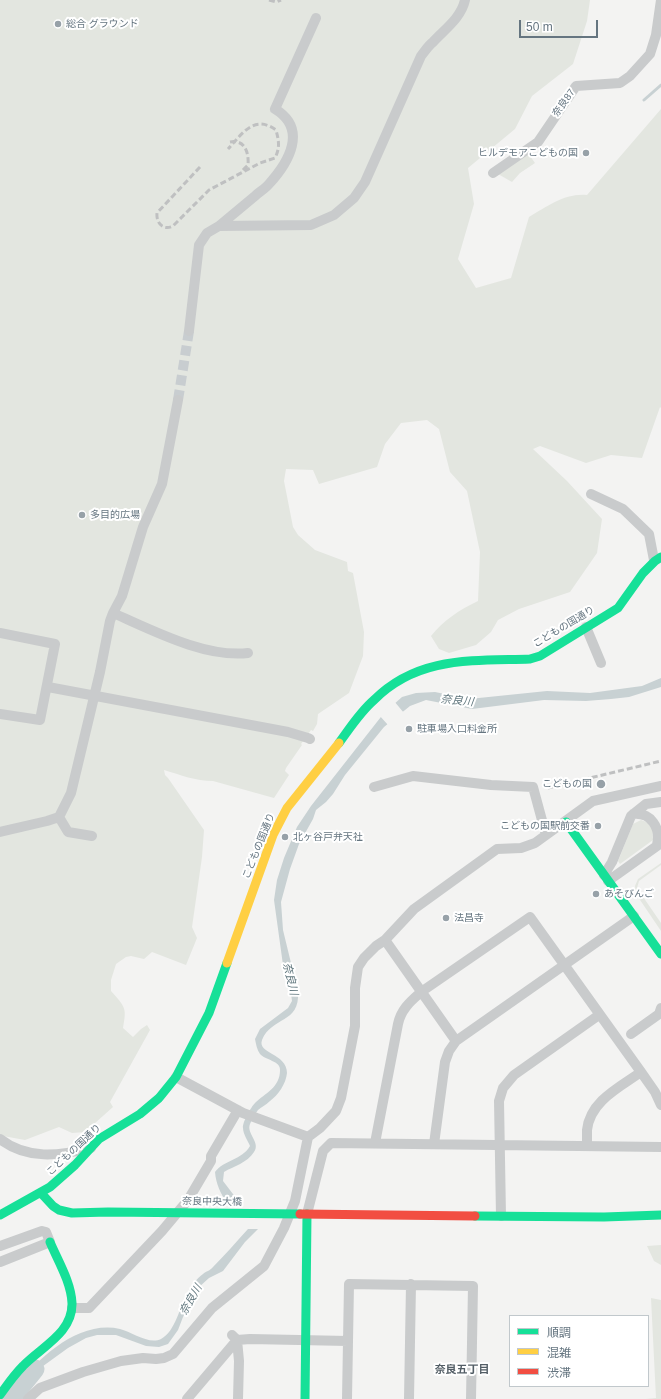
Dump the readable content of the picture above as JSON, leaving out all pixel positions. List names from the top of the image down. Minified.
{"streets":{"street":["奈良87","こどもの国通り","奈良中央大橋"]},"crossings":[["こどもの国通り","奈良中央大橋"]],"districts":["奈良五丁目"],"water":["奈良川"],"places":["総合 グラウンド","ヒルデモアこどもの国","多目的広場","駐車場入口料金所","こどもの国","こどもの国駅前交番","北ヶ谷戸弁天社","あそびんご","法昌寺"],"legend":["順調","混雑","渋滞"],"scale_bar":"50 m"}
